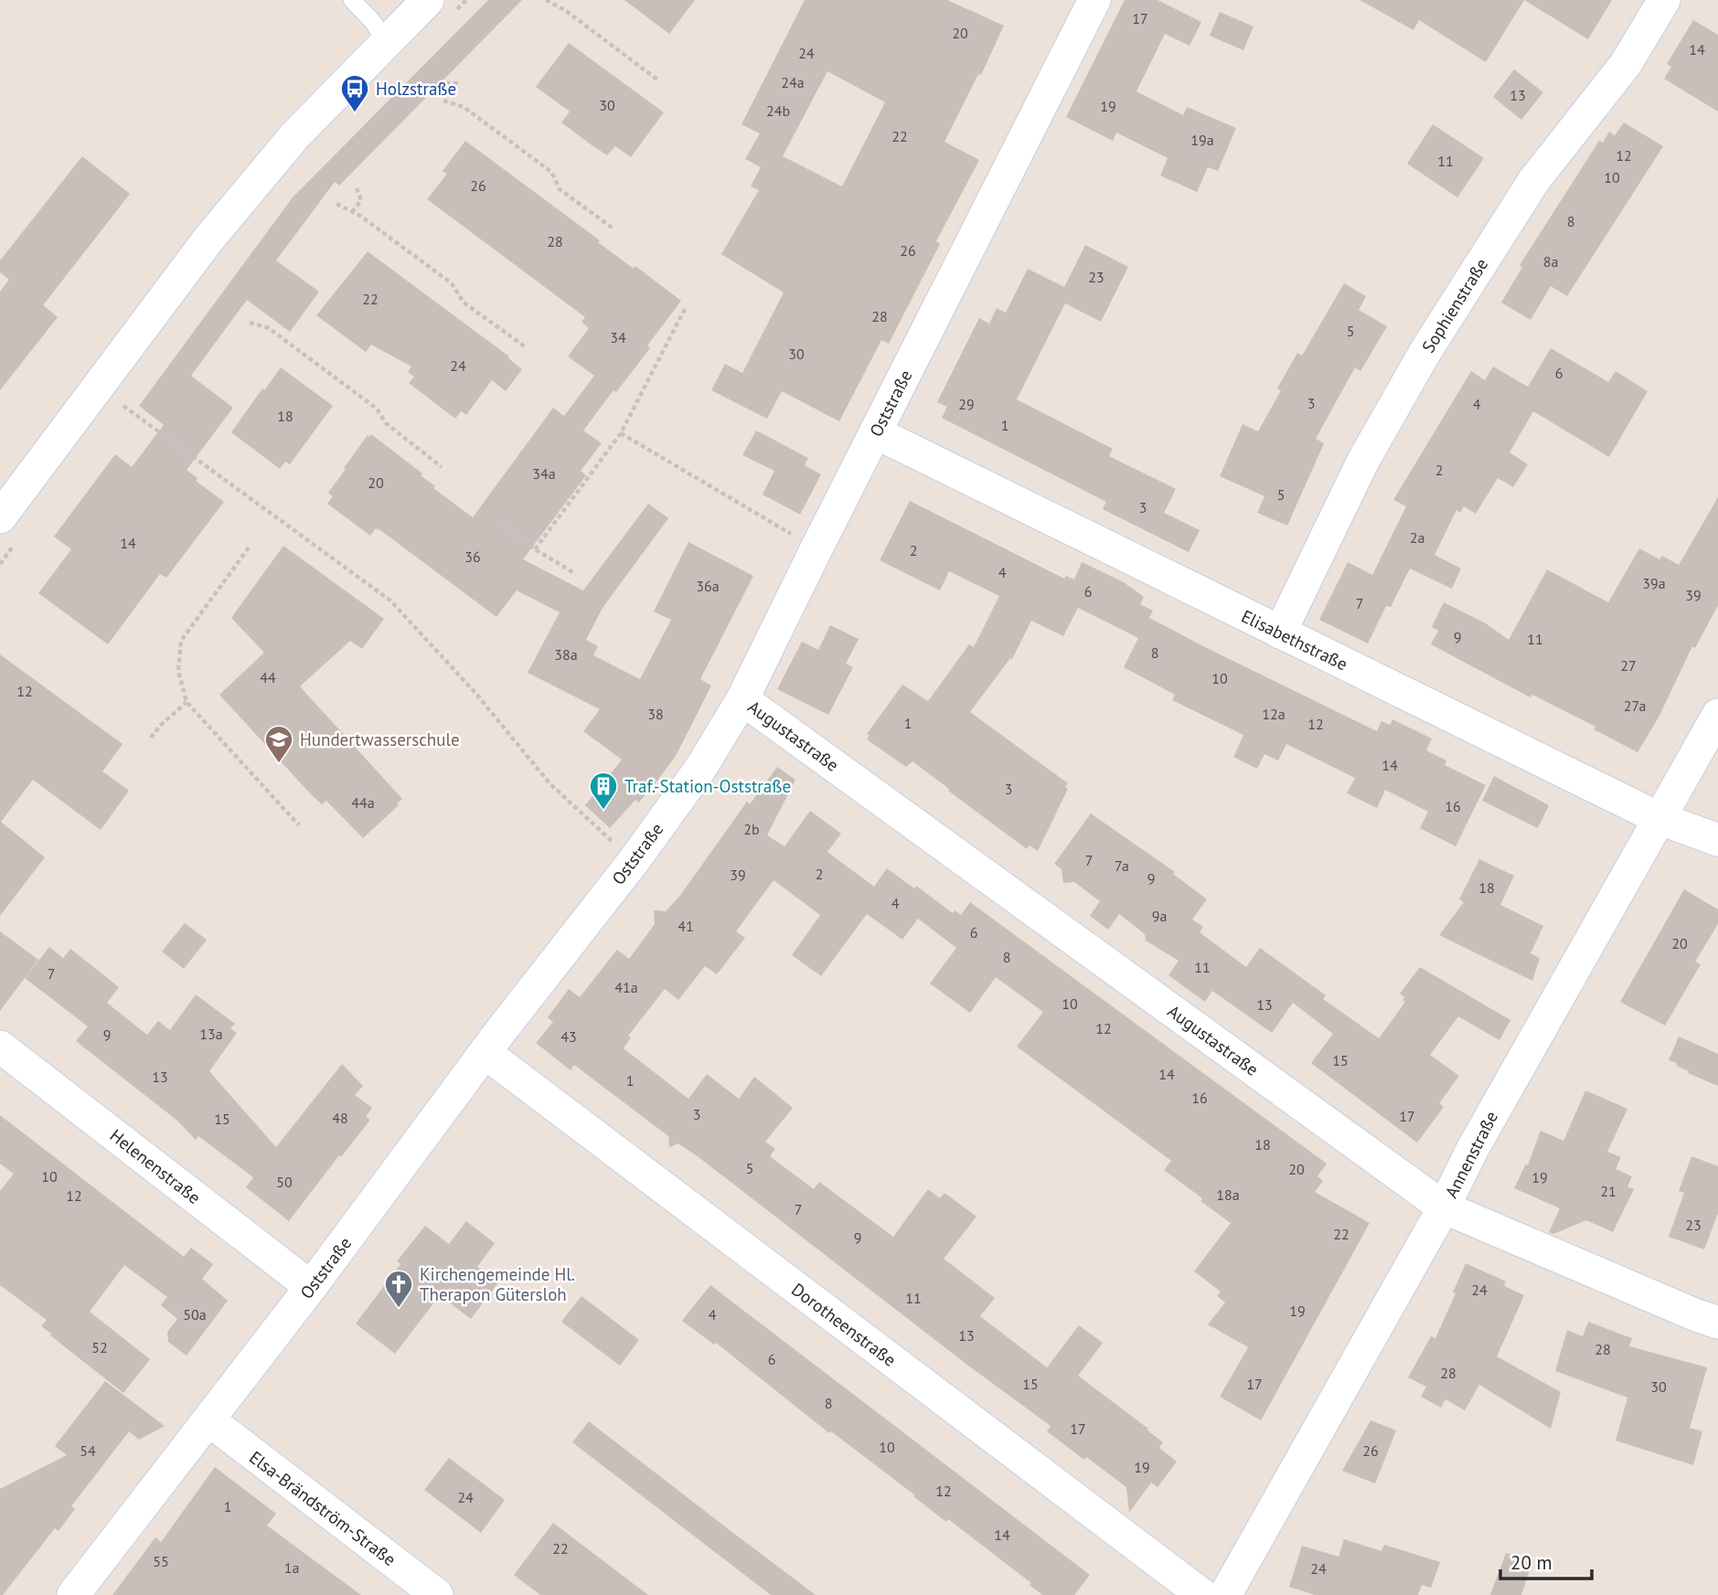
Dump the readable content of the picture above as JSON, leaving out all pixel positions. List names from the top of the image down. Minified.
{"streets":{"street":["Sophienstraße","Oststraße","Elisabethstraße","Augustastraße","Annenstraße","Helenenstraße","Dorotheenstraße","Elsa-Brändström-Straße"]},"crossings":[["Sophienstraße","Elisabethstraße"],["Oststraße","Elisabethstraße"],["Oststraße","Augustastraße"],["Oststraße","Helenenstraße"],["Oststraße","Dorotheenstraße"],["Oststraße","Elsa-Brändström-Straße"],["Elisabethstraße","Annenstraße"],["Augustastraße","Annenstraße"]],"places":{"bus stop":["Holzstraße"],"school or university":["Hundertwasserschule"],"building":["Traf.-Station-Oststraße"],"church":["Kirchengemeinde Hl. Therapon Gütersloh"]},"house_numbers":["17","20","14","24","24a","13","30","19","24b","22","19a","12","11","10","26","8","28","26","8a","23","22","28","5","34","30","24","6","3","29","4","18","1","2","34a","20","5","3","2a","14","2","36","4","39a","36a","6","39","7","9","11","8","38a","27","44","10","12","27a","38","12a","1","12","14","3","44a","16","2b","7","7a","2","39","9","18","4","9a","41","6","20","8","11","7","41a","10","13","12","13a","9","43","15","14","13","1","16","3","17","48","15","18","5","20","10","19","50","21","18a","12","7","23","22","9","24","11","19","50a","4","13","52","28","6","28","15","17","30","8","17","10","54","26","19","12","24","1","14","22","55","1a","24"],"scale_bar":"20 m"}
